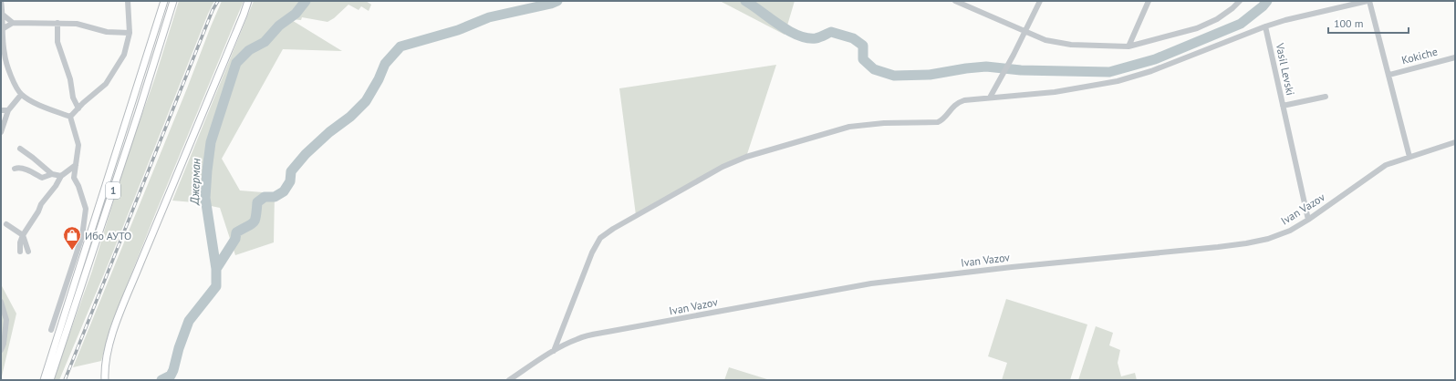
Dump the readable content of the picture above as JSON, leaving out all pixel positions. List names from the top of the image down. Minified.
{"streets":{"main road":["1"],"street":["Kokiche","Vasil Levski","Ivan Vazov"]},"crossings":[["Vasil Levski","Ivan Vazov"]],"water":["Джерман"],"places":{"shop":["Ибо АУТО"]},"scale_bar":"100 m"}
